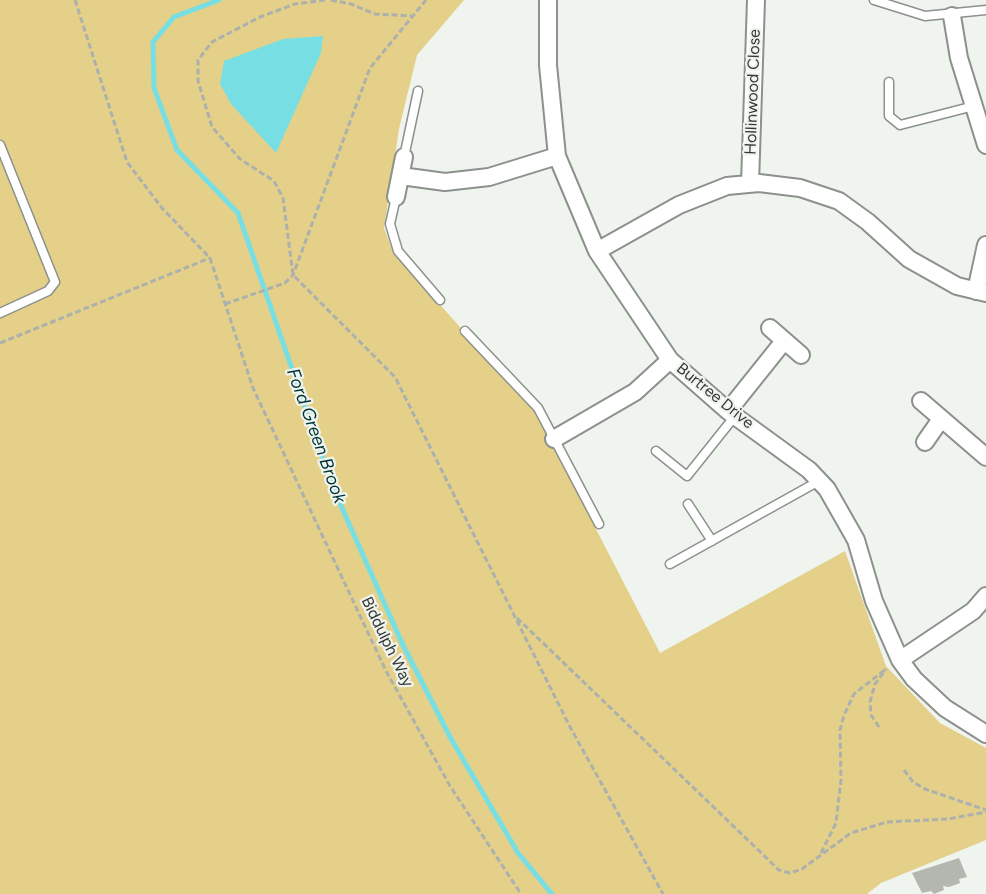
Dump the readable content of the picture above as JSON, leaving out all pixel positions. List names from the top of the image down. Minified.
{"streets":{"street":["Hollinwood Close","Burtree Drive"],"path":["Biddulph Way"]},"water":["Ford Green Brook"]}
